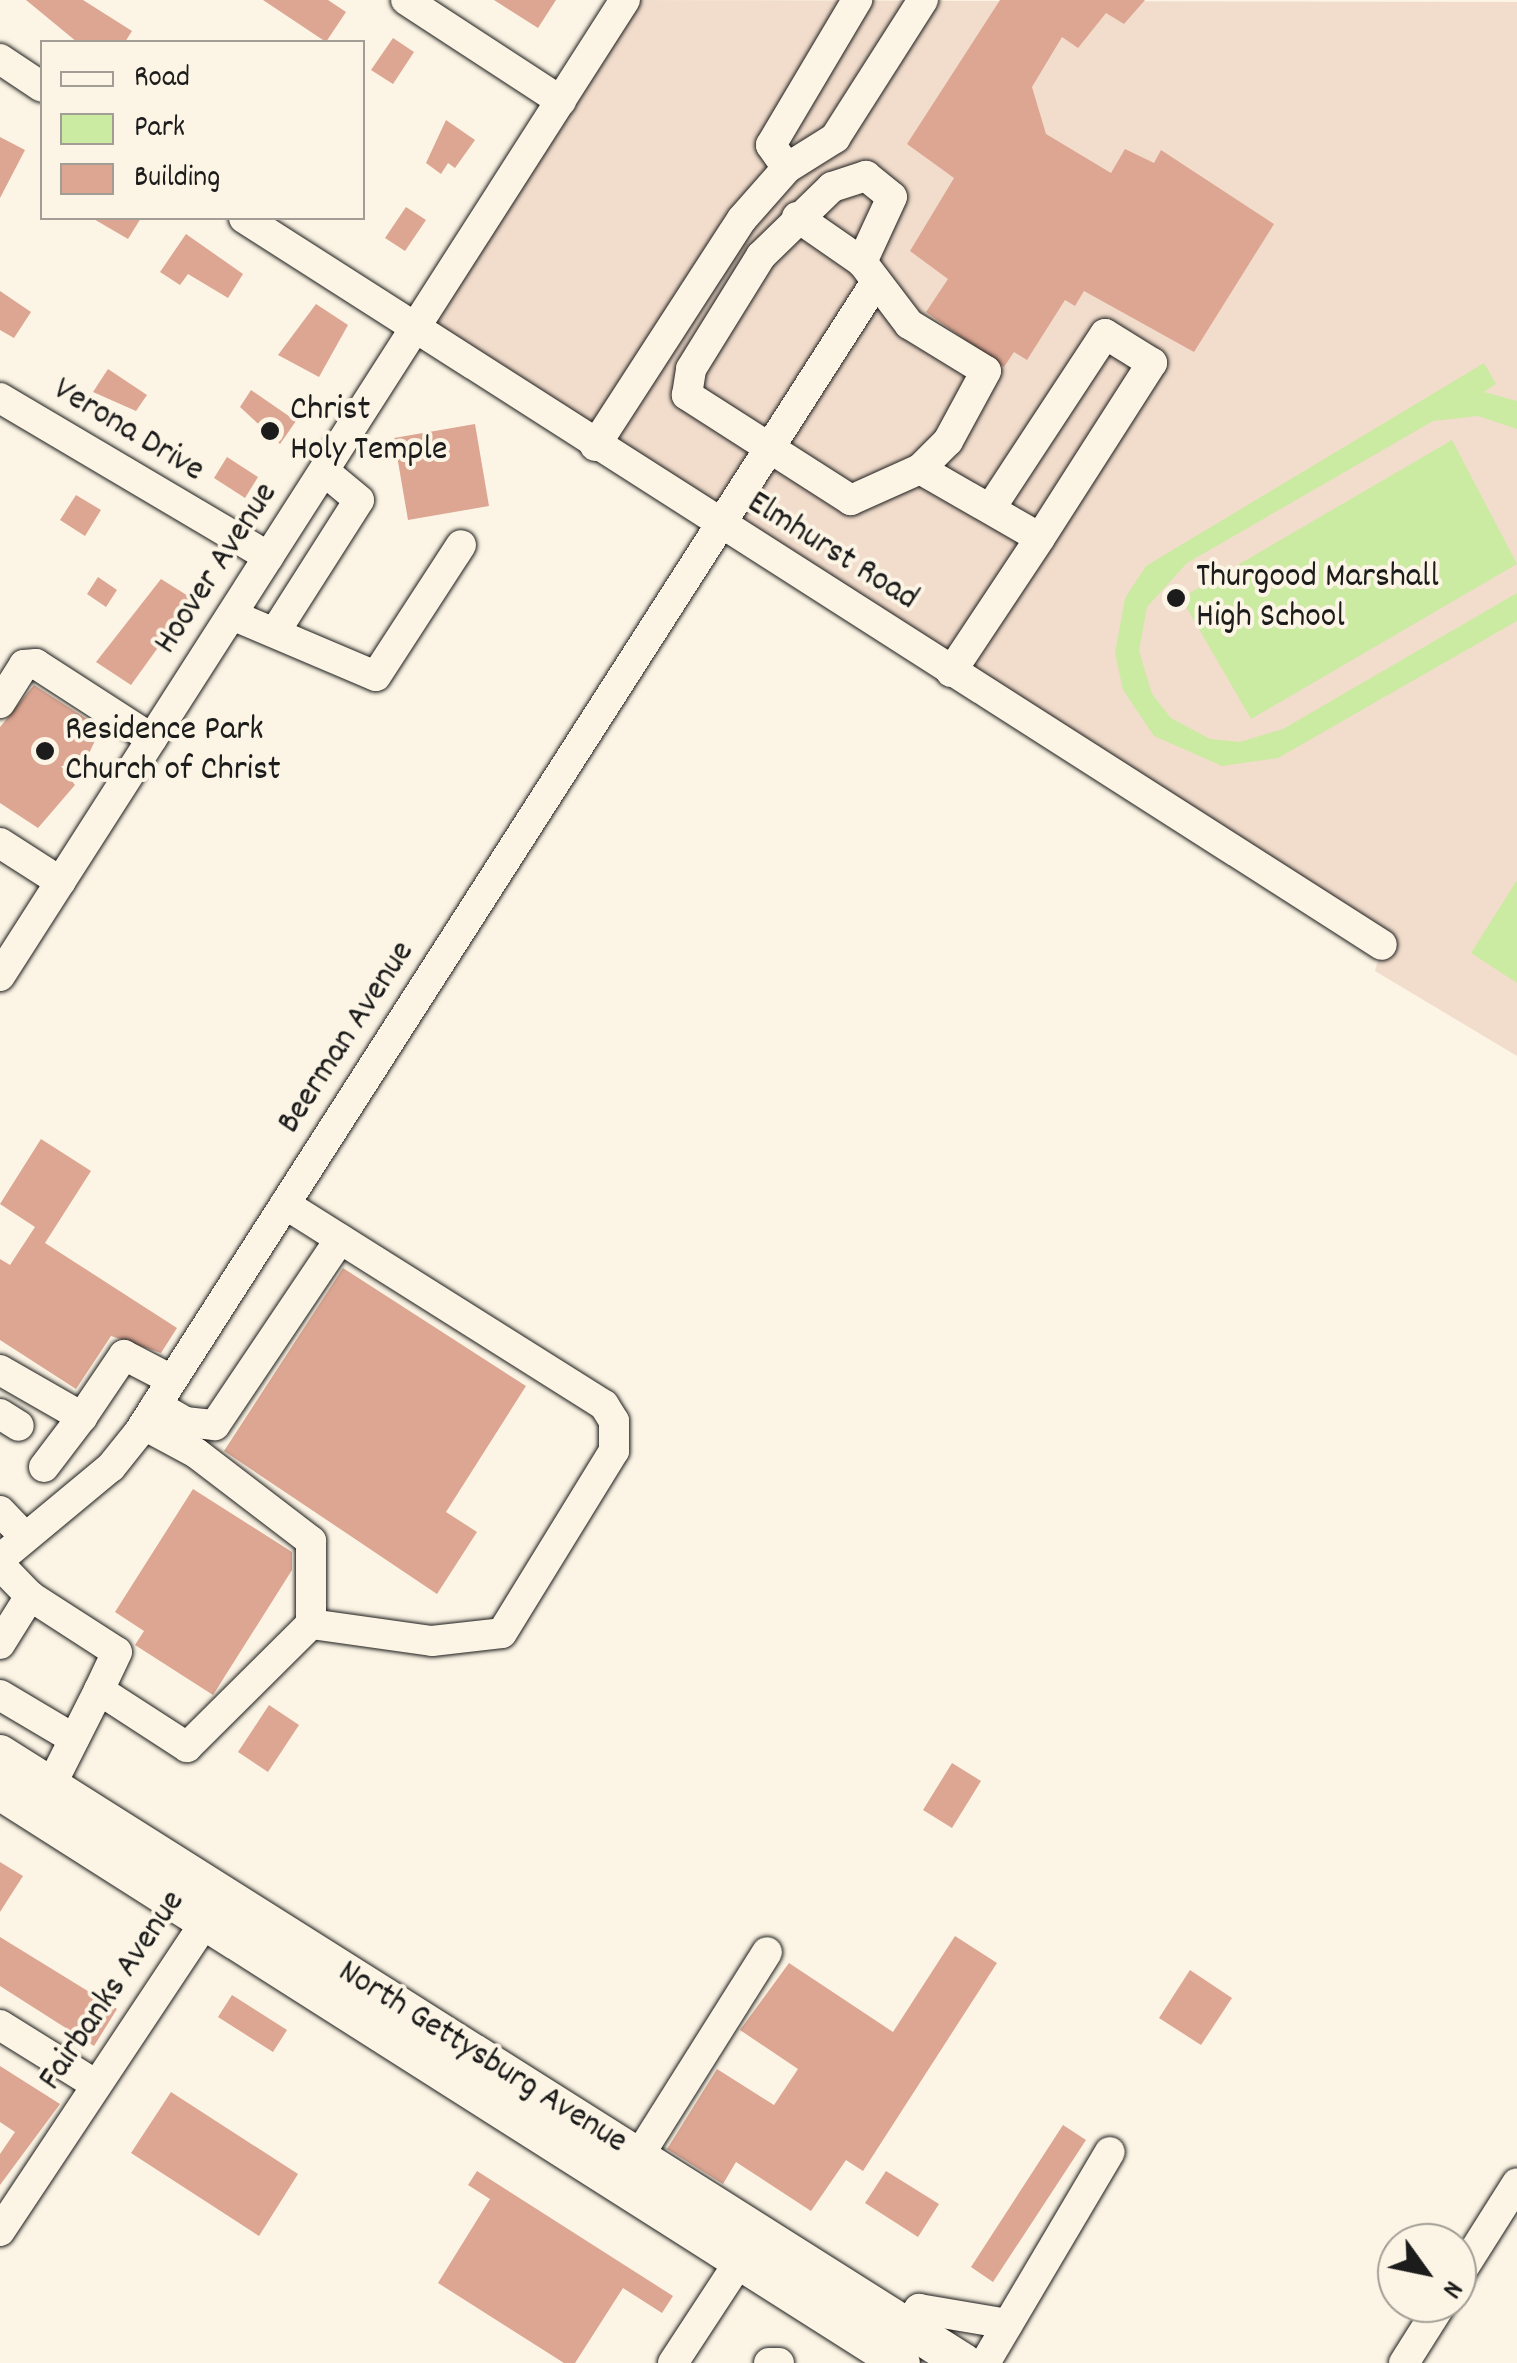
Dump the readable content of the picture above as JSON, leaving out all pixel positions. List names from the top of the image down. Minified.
{"streets":{"main road":["North Gettysburg Avenue"],"street":["Verona Drive","Elmhurst Road","Hoover Avenue","Beerman Avenue","Fairbanks Avenue"]},"crossings":[["Verona Drive","Hoover Avenue"],["Elmhurst Road","Hoover Avenue"],["Elmhurst Road","Beerman Avenue"],["Fairbanks Avenue","North Gettysburg Avenue"]],"places":["Christ Holy Temple","Thurgood Marshall High School","Residence Park Church of Christ"],"legend":["Road","Park","Building"],"north":"bottom right"}
